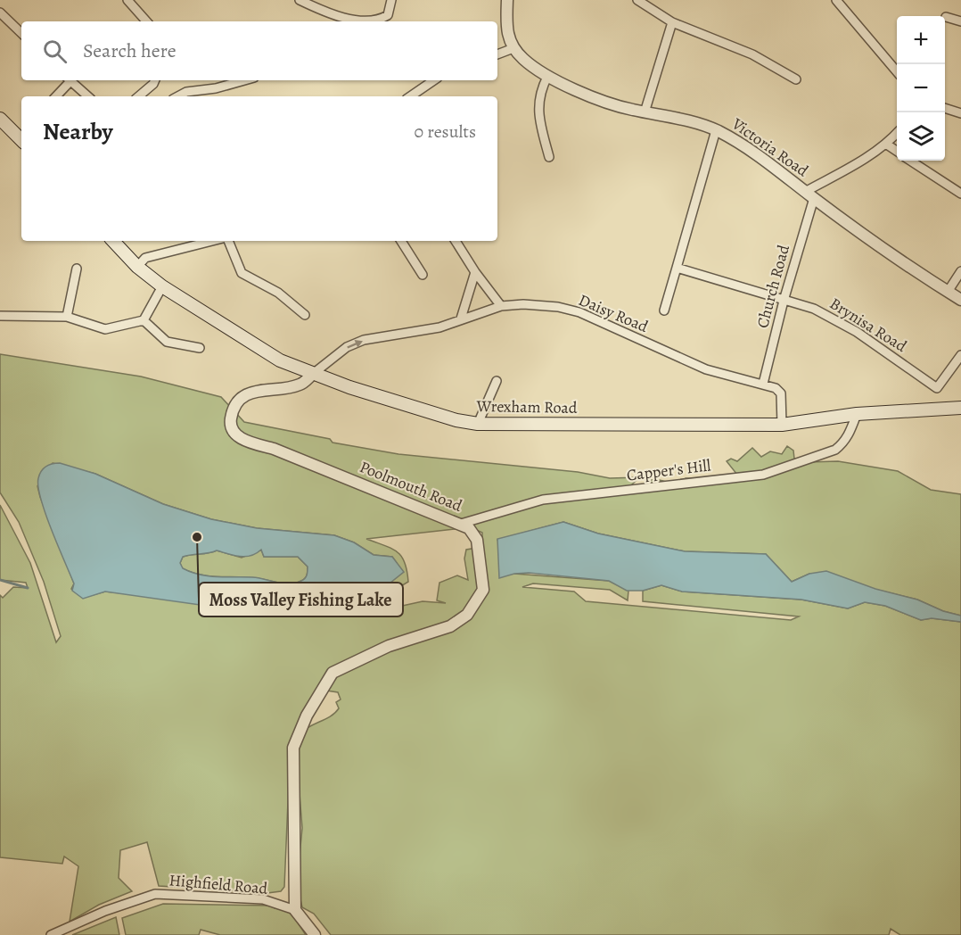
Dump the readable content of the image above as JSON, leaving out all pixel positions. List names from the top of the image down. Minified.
{"streets":{"main road":["Wrexham Road"],"street":["Victoria Road","Church Road","Daisy Road","Brynisa Road","Capper's Hill","Poolmouth Road","Highfield Road"]},"crossings":[["Victoria Road","Church Road"],["Church Road","Daisy Road"],["Church Road","Brynisa Road"],["Daisy Road","Wrexham Road"],["Daisy Road","Poolmouth Road"],["Wrexham Road","Capper's Hill"],["Wrexham Road","Poolmouth Road"],["Capper's Hill","Poolmouth Road"],["Poolmouth Road","Highfield Road"]],"places":["Moss Valley Fishing Lake"],"page":{"map_buttons":["+","−"],"search":"Search here","heading":["Nearby","0 results"]}}
